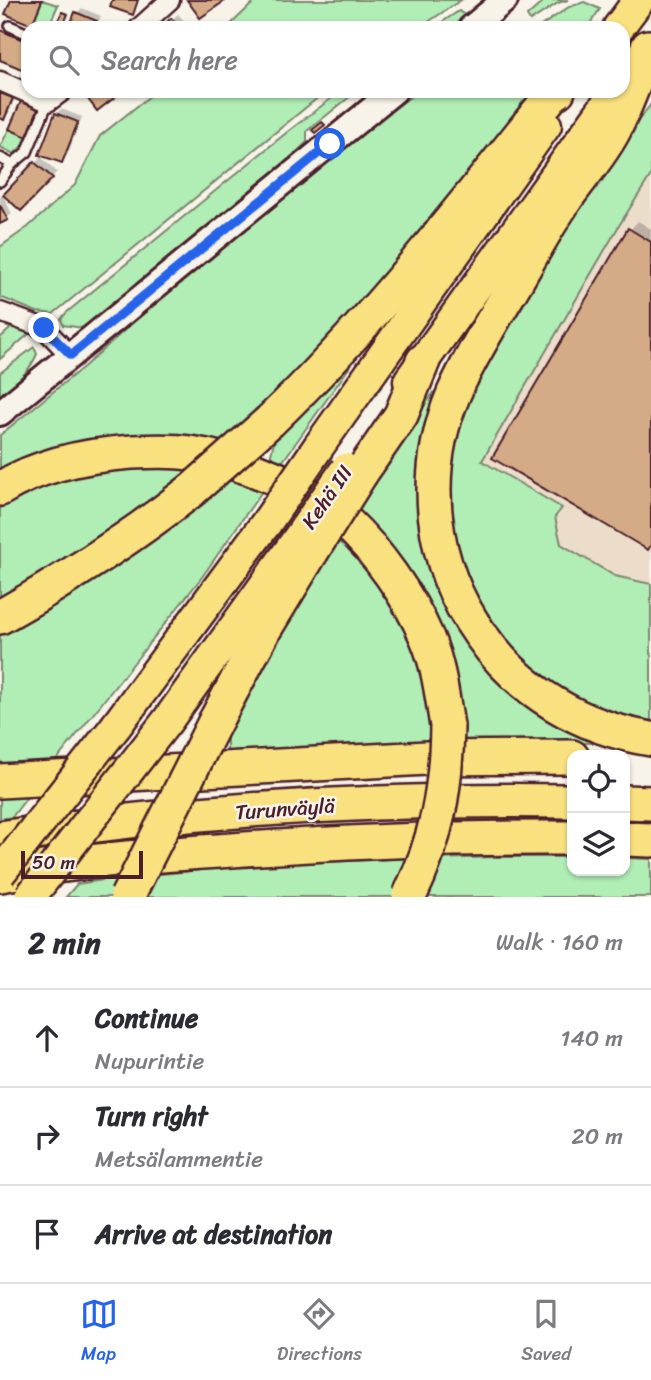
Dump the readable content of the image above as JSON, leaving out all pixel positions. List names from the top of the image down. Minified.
{"streets":{"highway":["Kehä III","Turunväylä"]},"crossings":[["Kehä III","Turunväylä"]],"scale_bar":"50 m","page":{"search":"Search here","scale":"50 m","heading":["2 min","Walk · 160 m"],"list":[["Continue","Nupurintie","140 m"],["Turn right","Metsälammentie","20 m"],"Arrive at destination"],"nav":["Map","Directions","Saved"]}}
